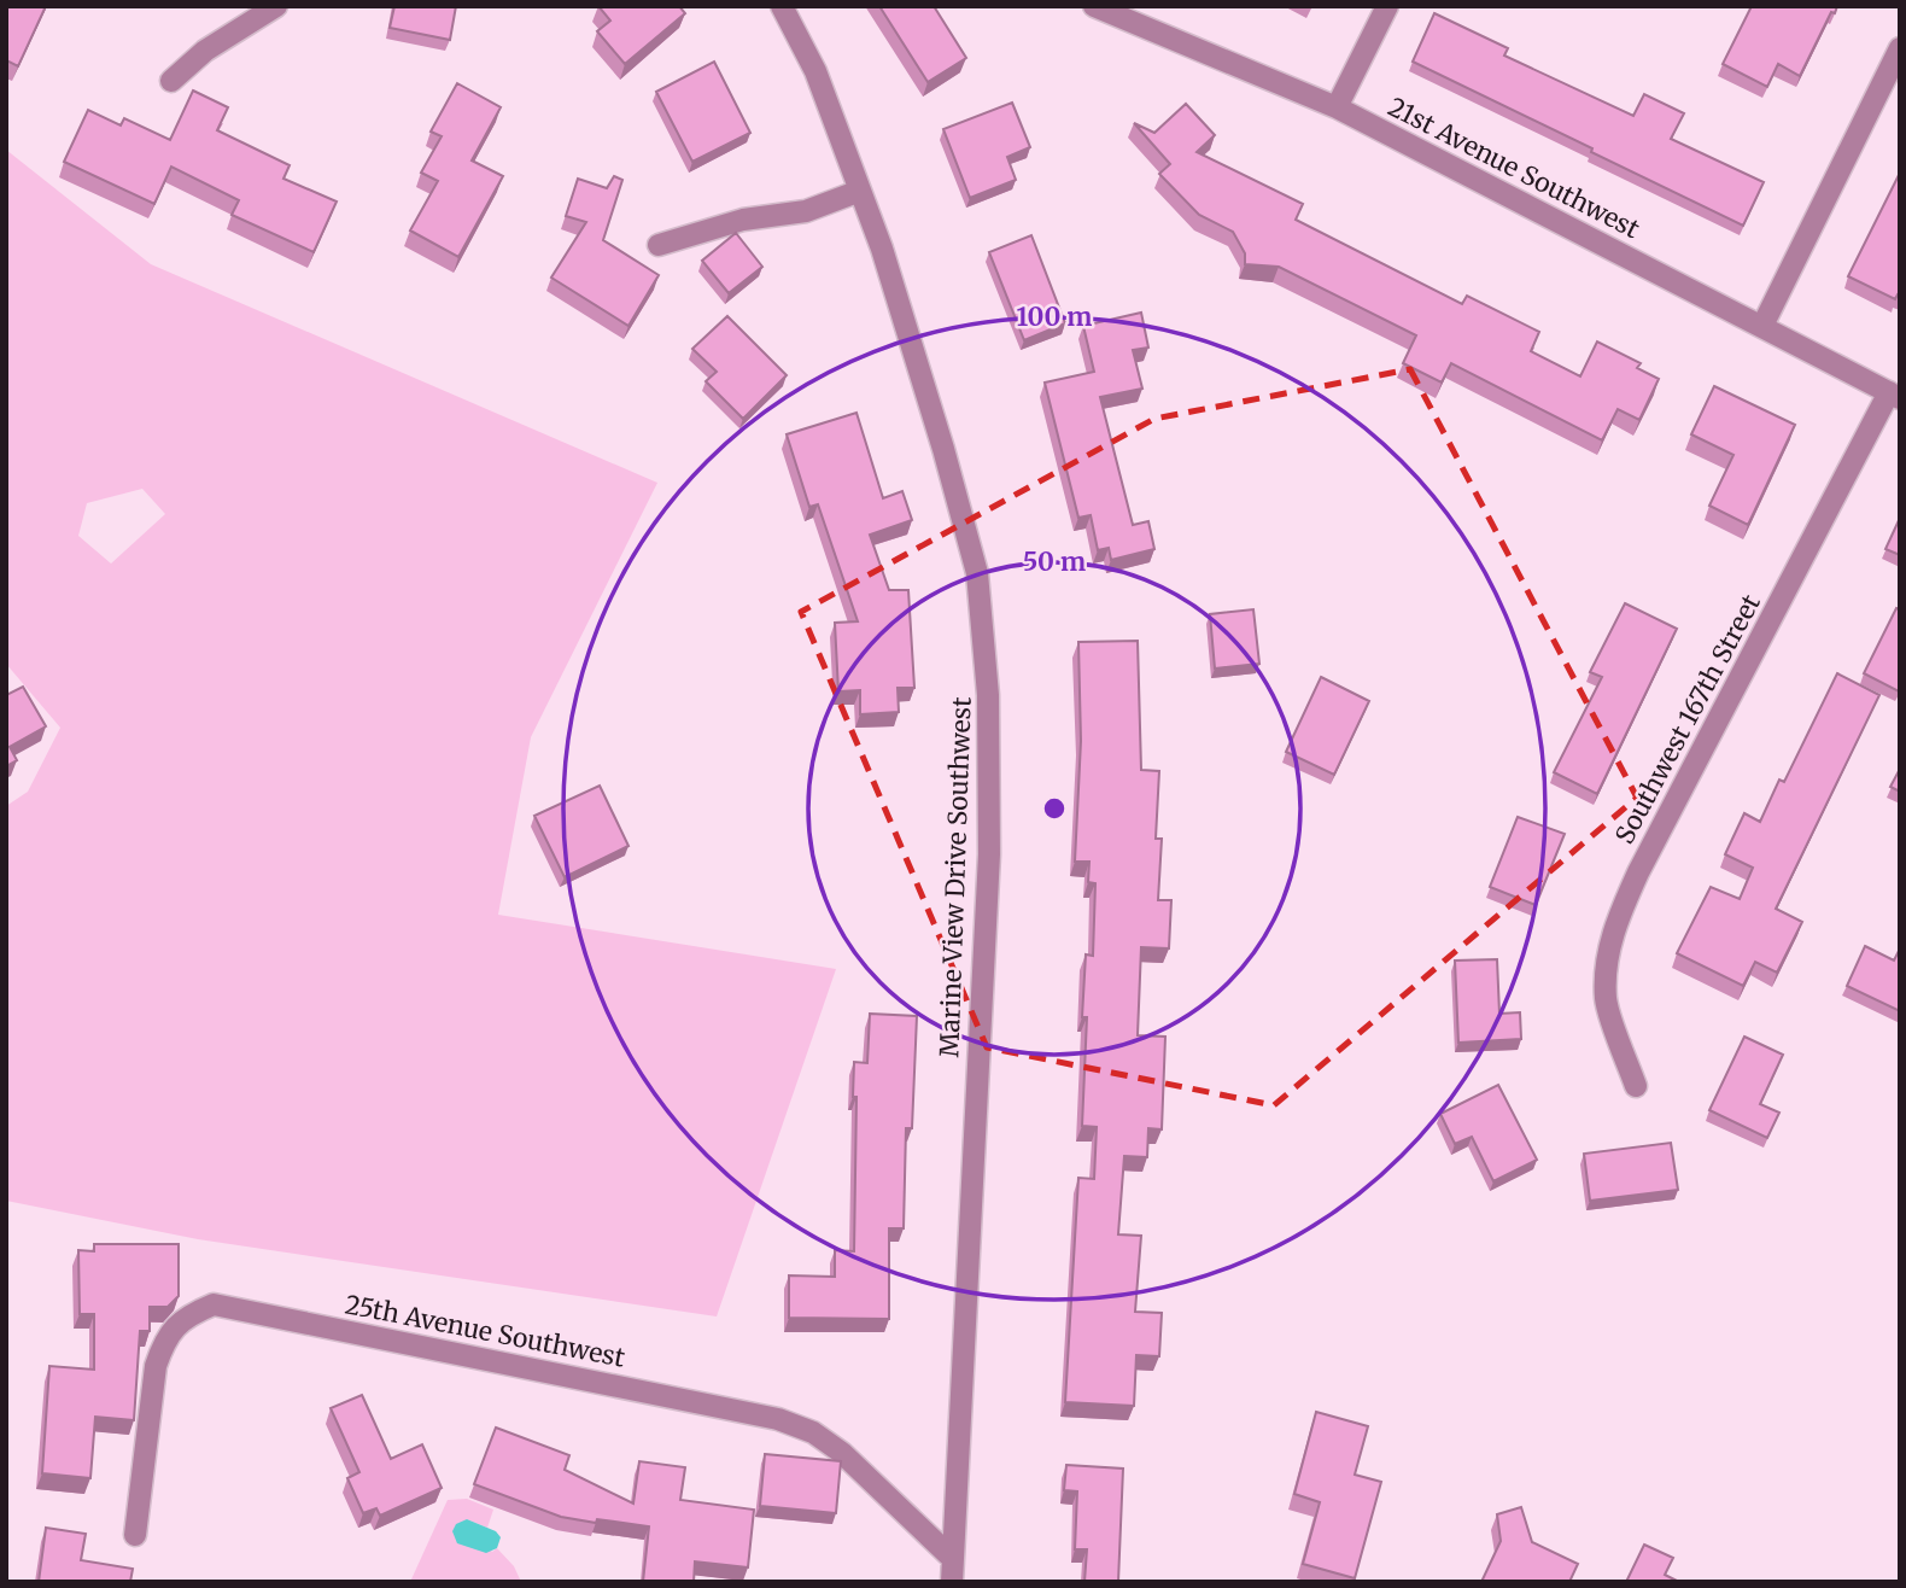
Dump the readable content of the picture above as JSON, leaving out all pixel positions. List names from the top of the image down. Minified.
{"streets":{"street":["21st Avenue Southwest","Southwest 167th Street","Marine View Drive Southwest","25th Avenue Southwest"]},"crossings":[["21st Avenue Southwest","Southwest 167th Street"],["Marine View Drive Southwest","25th Avenue Southwest"]],"rings":["100 m","50 m"]}
